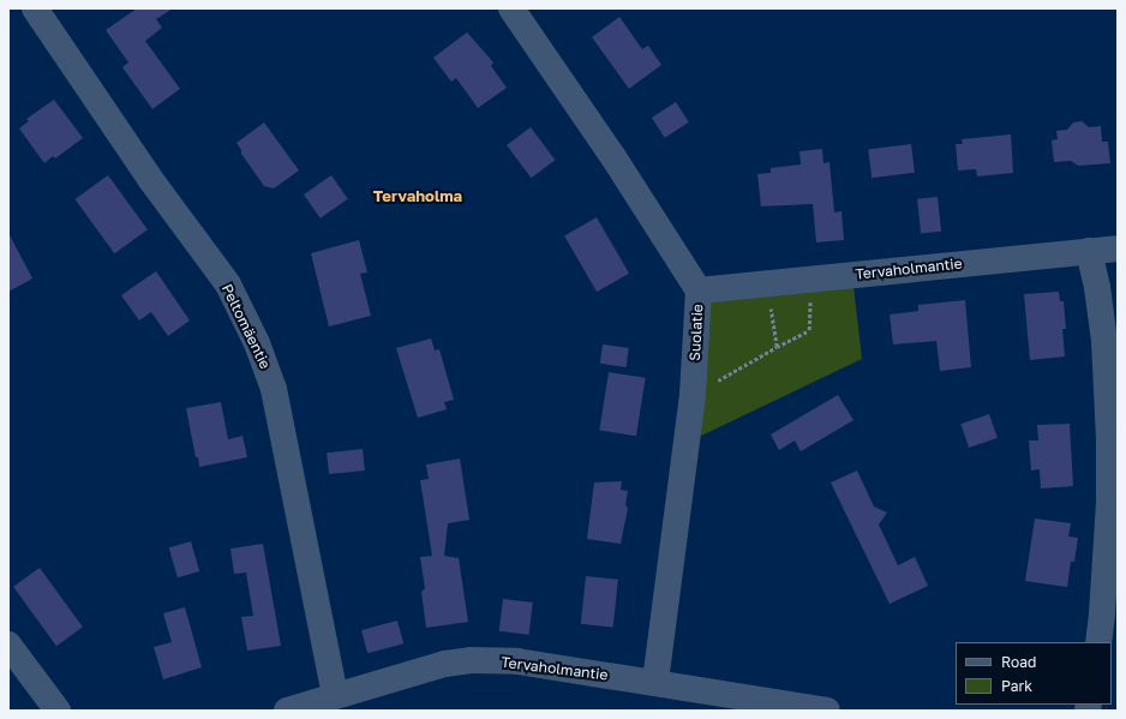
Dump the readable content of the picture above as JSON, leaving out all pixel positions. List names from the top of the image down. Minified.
{"streets":{"street":["Tervaholmantie","Peltomäentie","Suolatie"]},"crossings":[["Tervaholmantie","Peltomäentie"],["Tervaholmantie","Suolatie"]],"districts":["Tervaholma"],"legend":["Road","Park"]}
